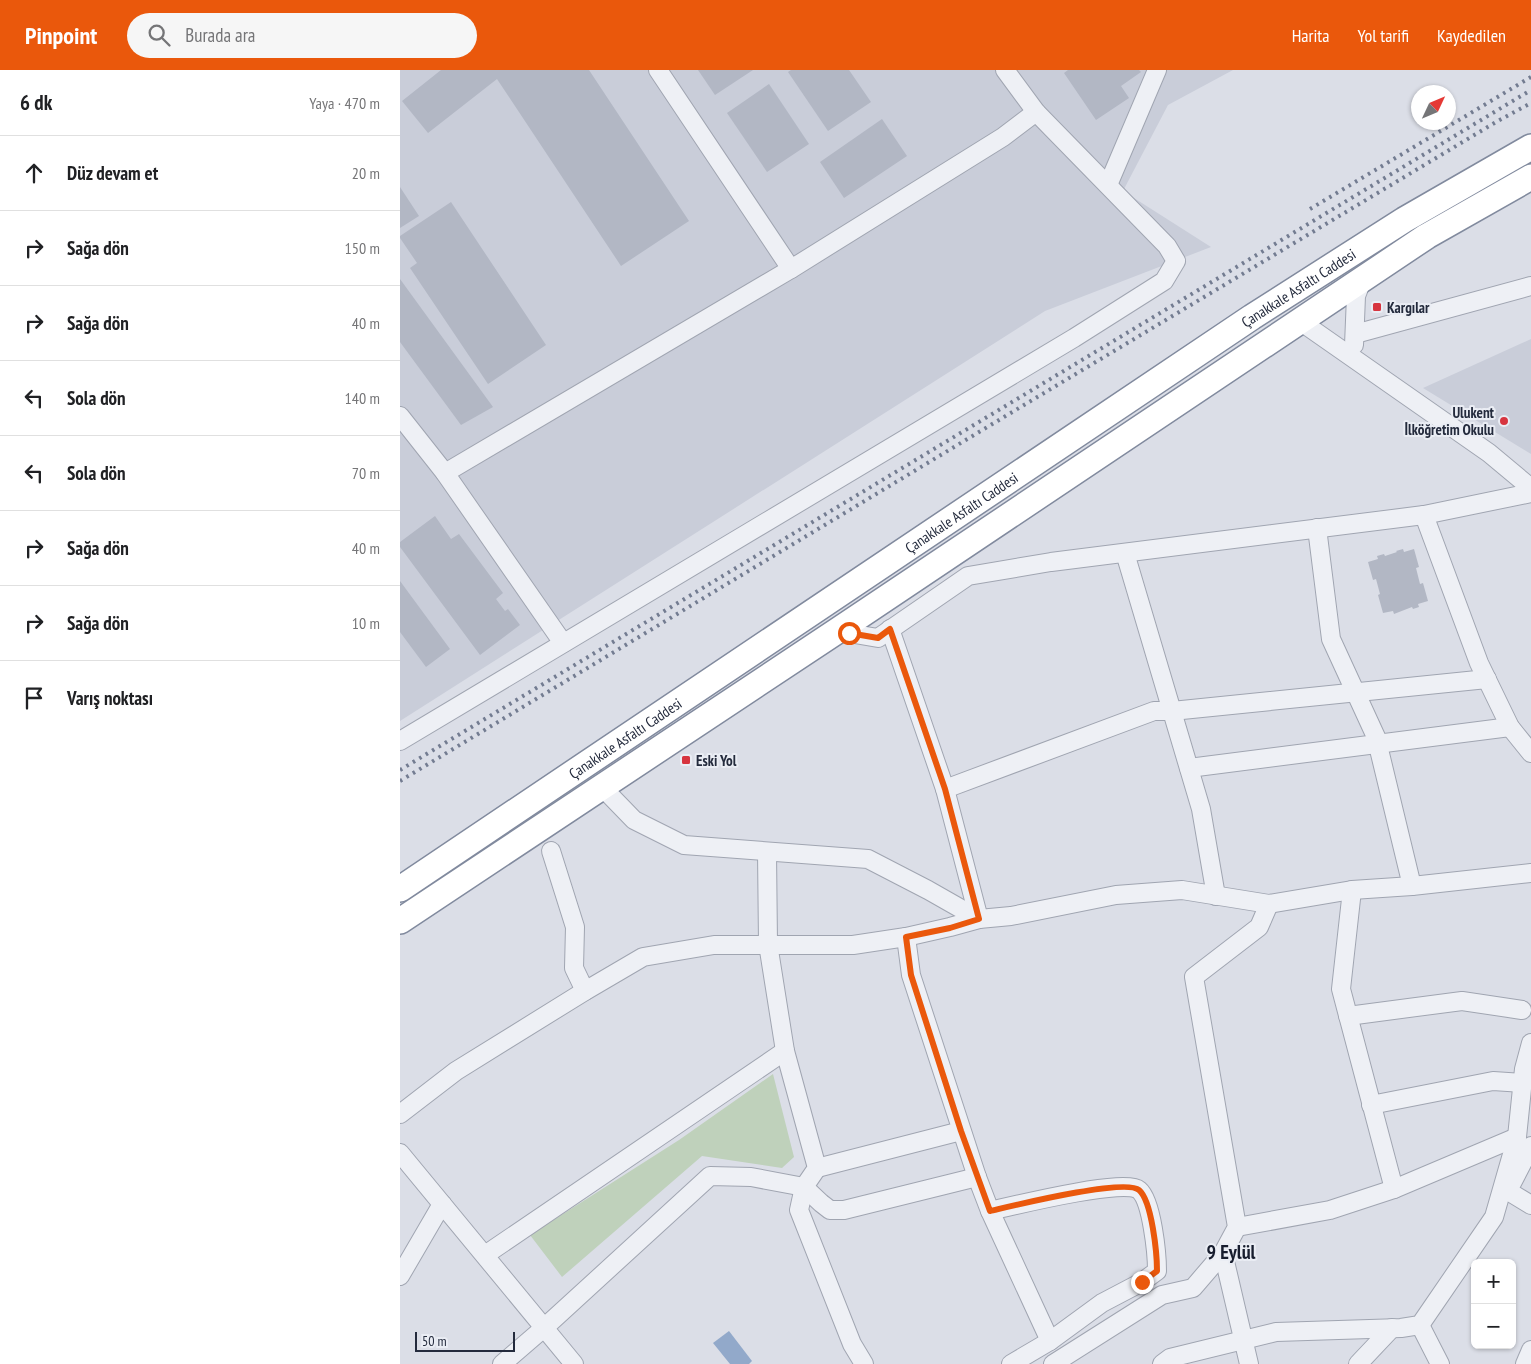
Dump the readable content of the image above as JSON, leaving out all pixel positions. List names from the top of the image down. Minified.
{"streets":{"highway":["Çanakkale Asfaltı Caddesi"]},"districts":["9 Eylül"],"places":{"transit":["Kargılar","Eski Yol"],"other":["Ulukent İlköğretim Okulu"]},"scale_bar":"50 m","north":"top right","page":{"header":"Pinpoint","search":"Burada ara","nav":["Harita","Yol tarifi","Kaydedilen"],"heading":["6 dk","Yaya · 470 m"],"list":[["Düz devam et","20 m"],["Sağa dön","150 m"],["Sağa dön","40 m"],["Sola dön","140 m"],["Sola dön","70 m"],["Sağa dön","40 m"],["Sağa dön","10 m"],"Varış noktası"],"map_buttons":["+","−"],"scale":"50 m"}}
